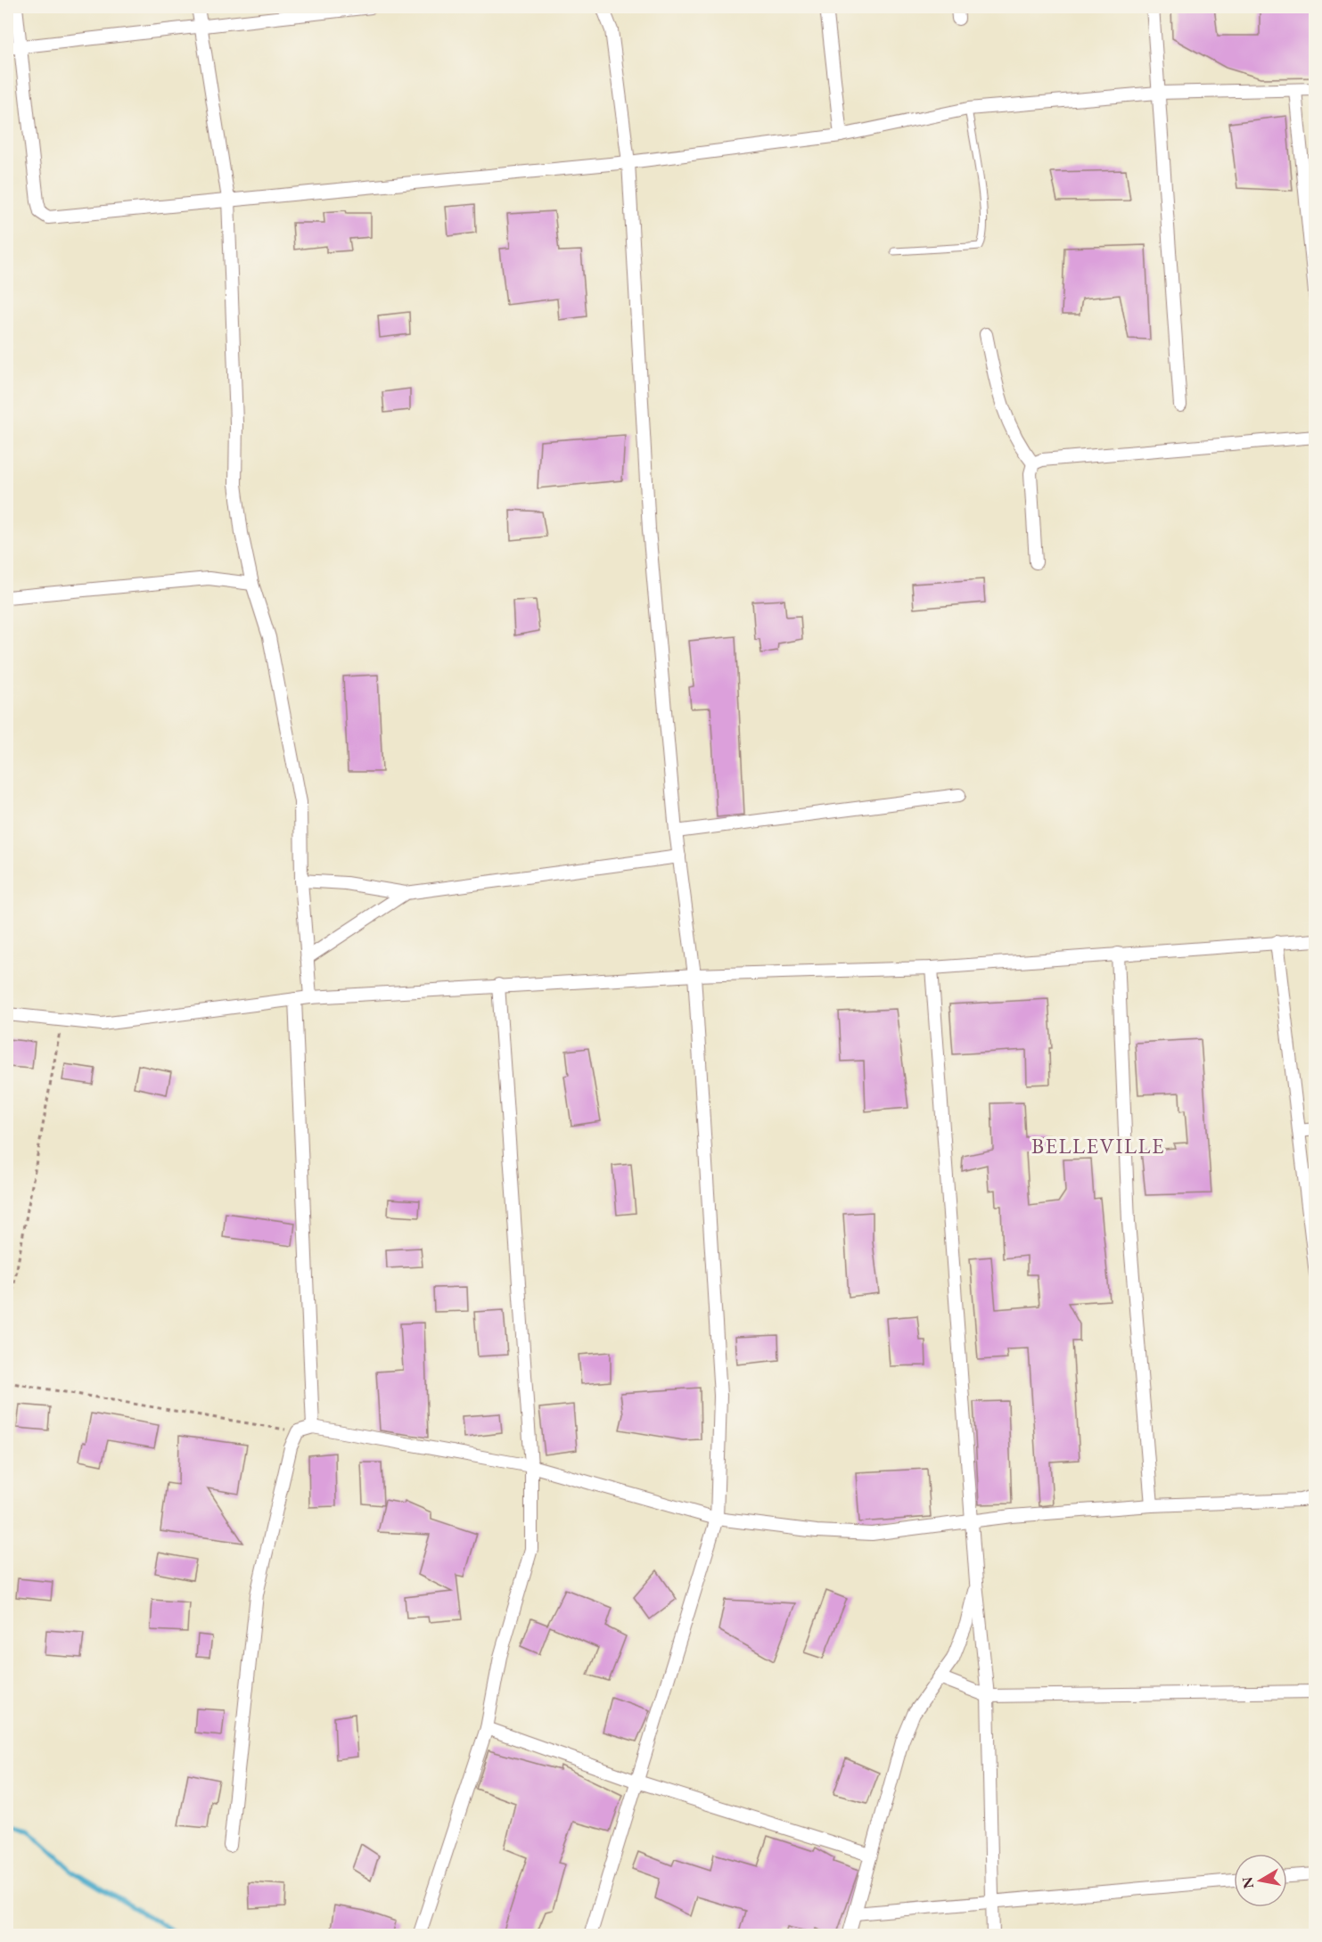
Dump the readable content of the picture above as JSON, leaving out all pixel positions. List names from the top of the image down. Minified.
{"districts":["BELLEVILLE"],"north":"left"}
